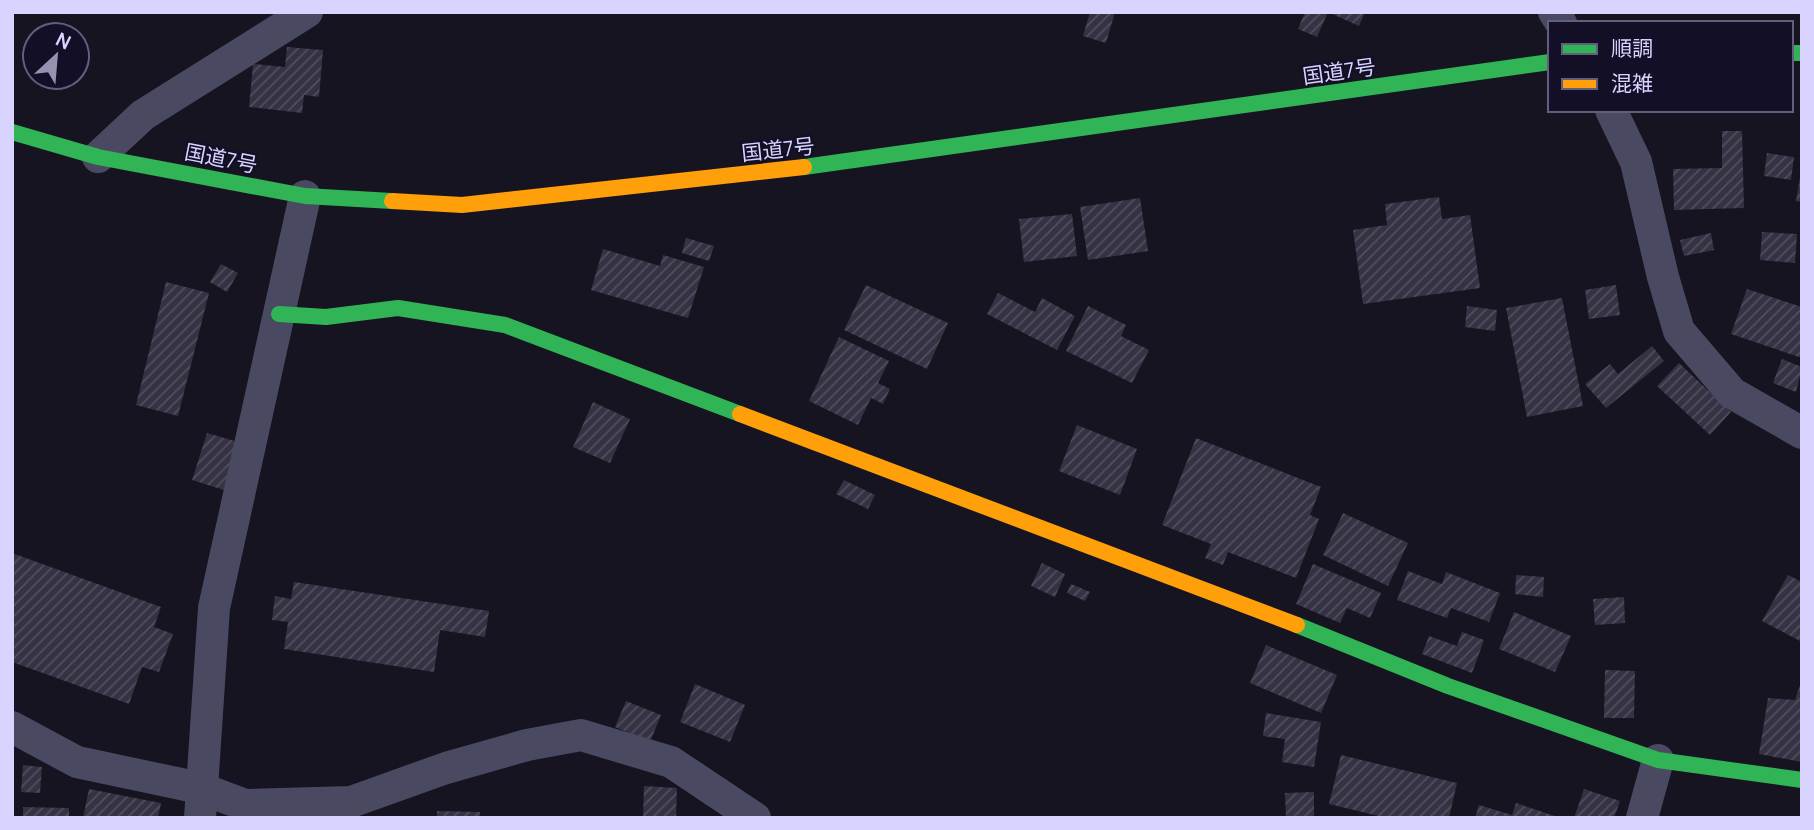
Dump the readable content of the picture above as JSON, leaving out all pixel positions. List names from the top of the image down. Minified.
{"streets":{"main road":["国道7号"]},"legend":["順調","混雑"],"north":"top right"}
